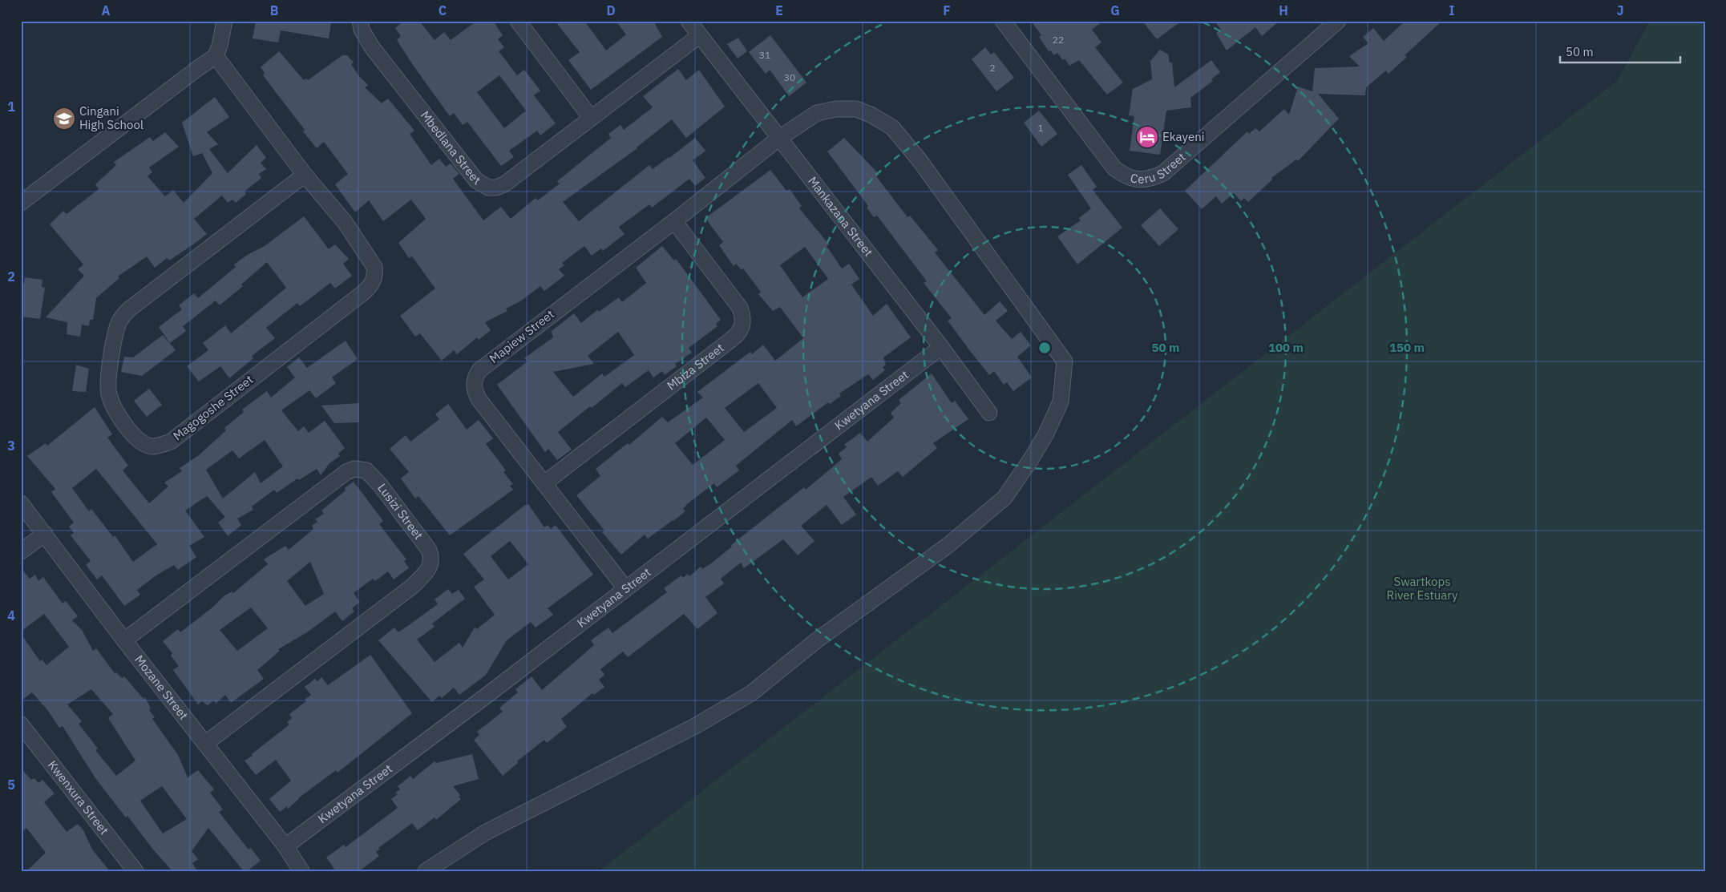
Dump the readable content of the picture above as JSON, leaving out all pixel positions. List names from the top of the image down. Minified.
{"streets":{"street":["Mbedlana Street","Ceru Street","Mankazana Street","Mapiew Street","Mbiza Street","Kwetyana Street","Magogoshe Street","Lusizi Street","Mozane Street","Kwenxura Street"]},"crossings":[["Mbedlana Street","Mankazana Street"],["Mankazana Street","Mapiew Street"],["Mankazana Street","Kwetyana Street"],["Mapiew Street","Mbiza Street"],["Mapiew Street","Kwetyana Street"],["Kwetyana Street","Mozane Street"],["Lusizi Street","Mozane Street"]],"parks":["Swartkops River Estuary"],"places":{"school or university":["Cingani High School"],"hotel":["Ekayeni"]},"house_numbers":["22","31","2","30","1"],"scale_bar":"50 m","grid":{"columns":["A","B","C","D","E","F","G","H","I","J"],"rows":["1","2","3","4","5"]},"rings":["50 m","100 m","150 m"]}
